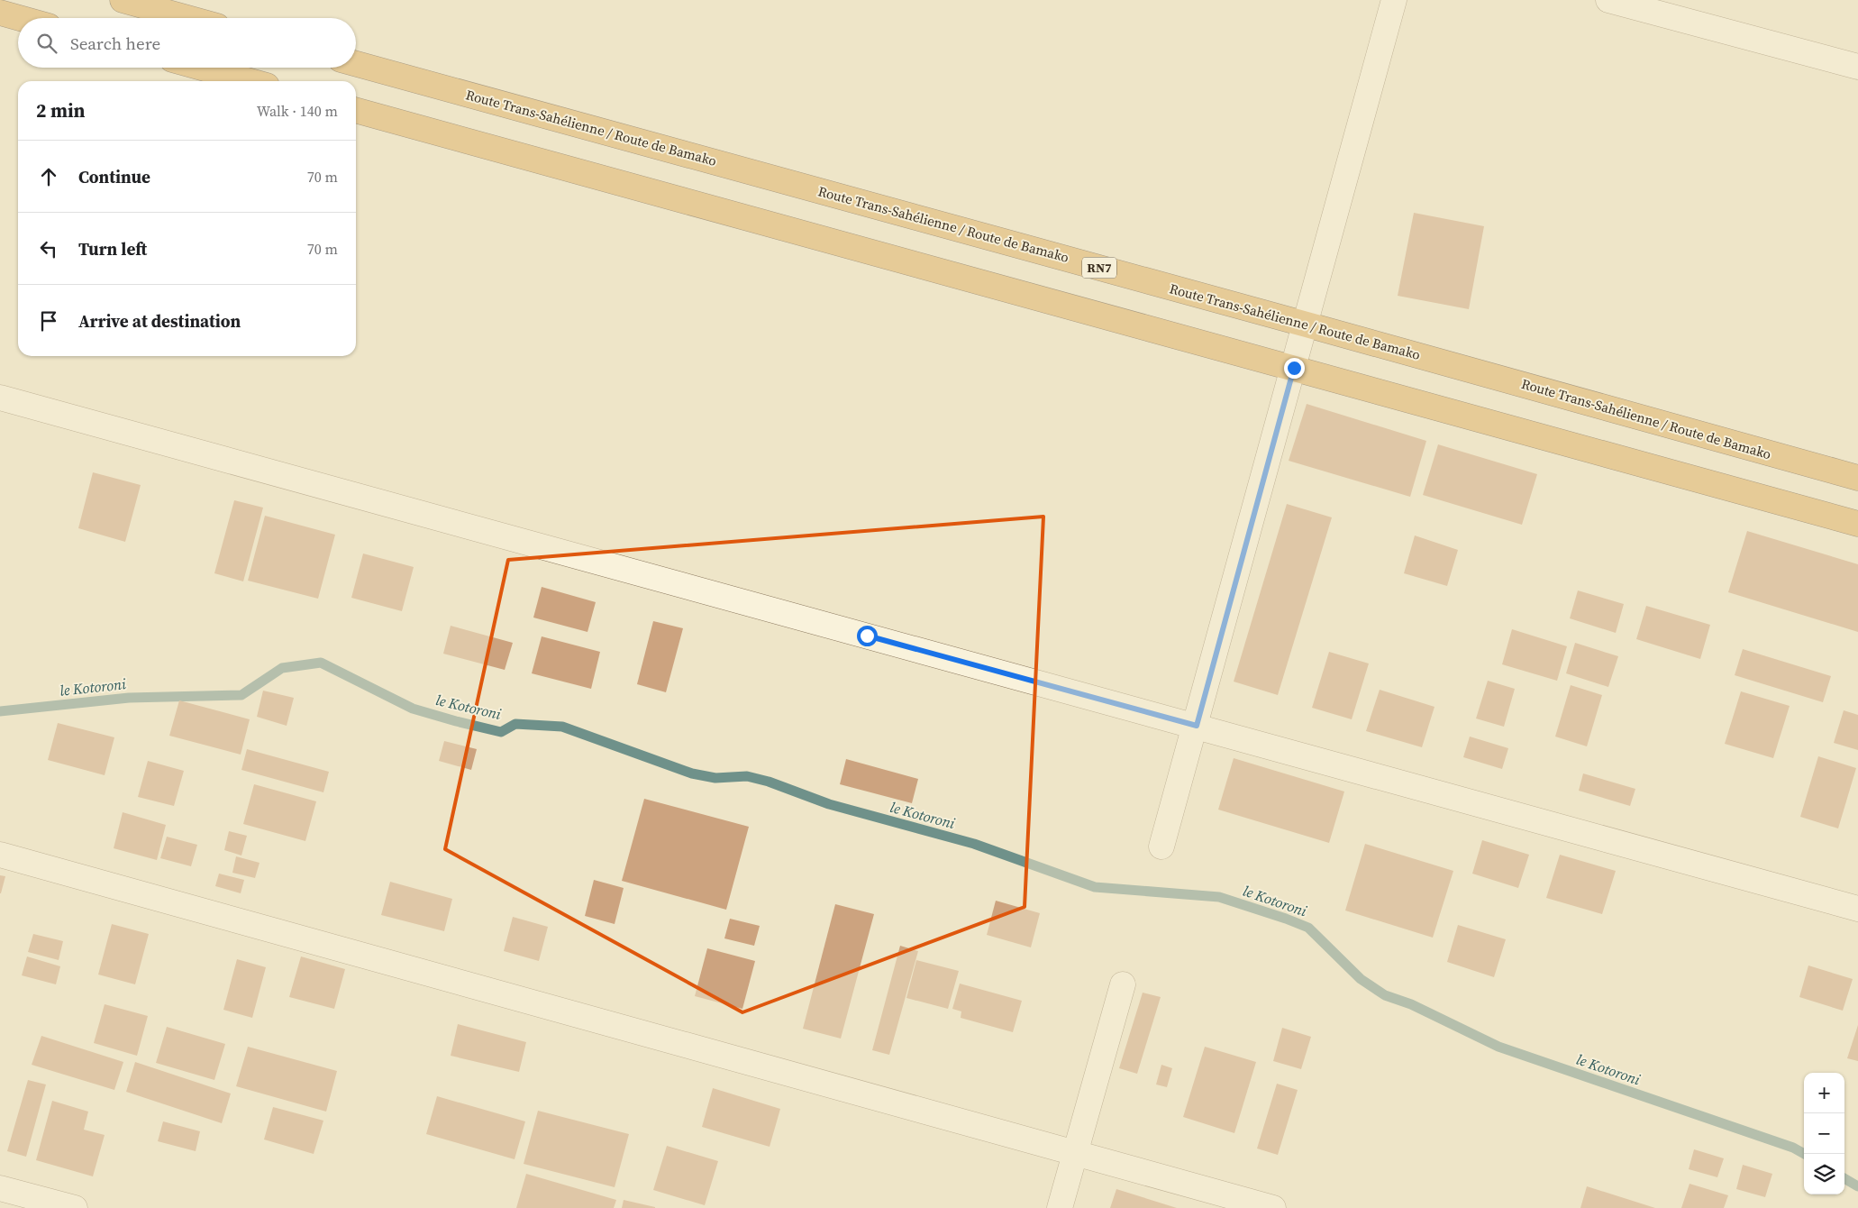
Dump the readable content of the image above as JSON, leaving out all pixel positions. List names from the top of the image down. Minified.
{"streets":{"highway":["Route Trans-Sahélienne / Route de Bamako","RN7"]},"water":["le Kotoroni"],"page":{"search":"Search here","heading":["2 min","Walk · 140 m"],"list":[["Continue","70 m"],["Turn left","70 m"],"Arrive at destination"],"map_buttons":["+","−"]}}
